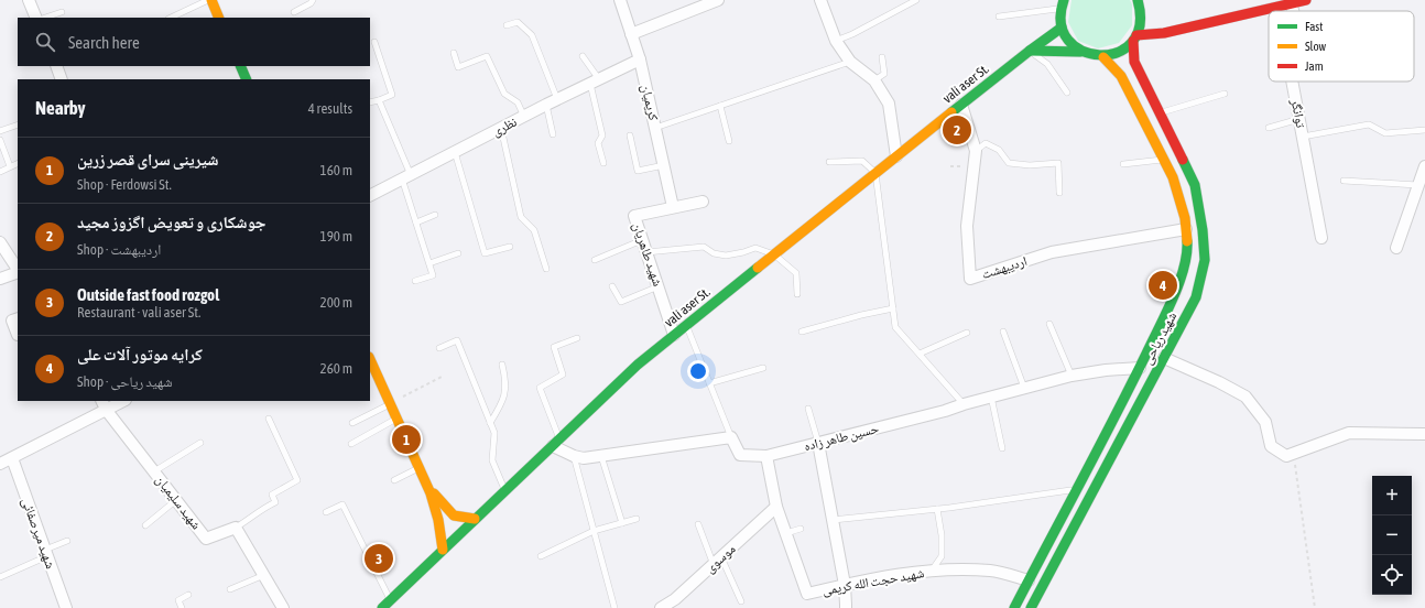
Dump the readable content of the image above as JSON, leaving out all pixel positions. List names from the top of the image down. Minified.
{"streets":{"main road":["vali aser St.","شهید ریاحی"],"street":["کریمیان","توانگر","نظری","شهید طاهریان","اردیبهشت","حسین طاهر زاده","شهید سلیمیان","شهید میرصفائی","موسوی","شهید حجت الله کریمی"]},"crossings":[["vali aser St.","شهید طاهریان"],["vali aser St.","اردیبهشت"],["کریمیان","نظری"],["کریمیان","شهید طاهریان"],["اردیبهشت","شهید ریاحی"],["شهید ریاحی","حسین طاهر زاده"],["شهید ریاحی","شهید حجت الله کریمی"],["حسین طاهر زاده","شهید حجت الله کریمی"],["موسوی","شهید حجت الله کریمی"]],"legend":["Fast","Slow","Jam"],"page":{"search":"Search here","heading":["Nearby","4 results"],"pins":["2","4","1","3"],"list":[{"mark":"1","name":"شیرینی سرای قصر زرین","note":"Shop · Ferdowsi St.","value":"160 m"},{"mark":"2","name":"جوشکاری و تعویض اگزوز مجید","note":"Shop · اردیبهشت","value":"190 m"},{"mark":"3","name":"Outside fast food rozgol","note":"Restaurant · vali aser St.","value":"200 m"},{"mark":"4","name":"کرایه موتور آلات علی","note":"Shop · شهید ریاحی","value":"260 m"}],"map_buttons":["+","−"]}}
